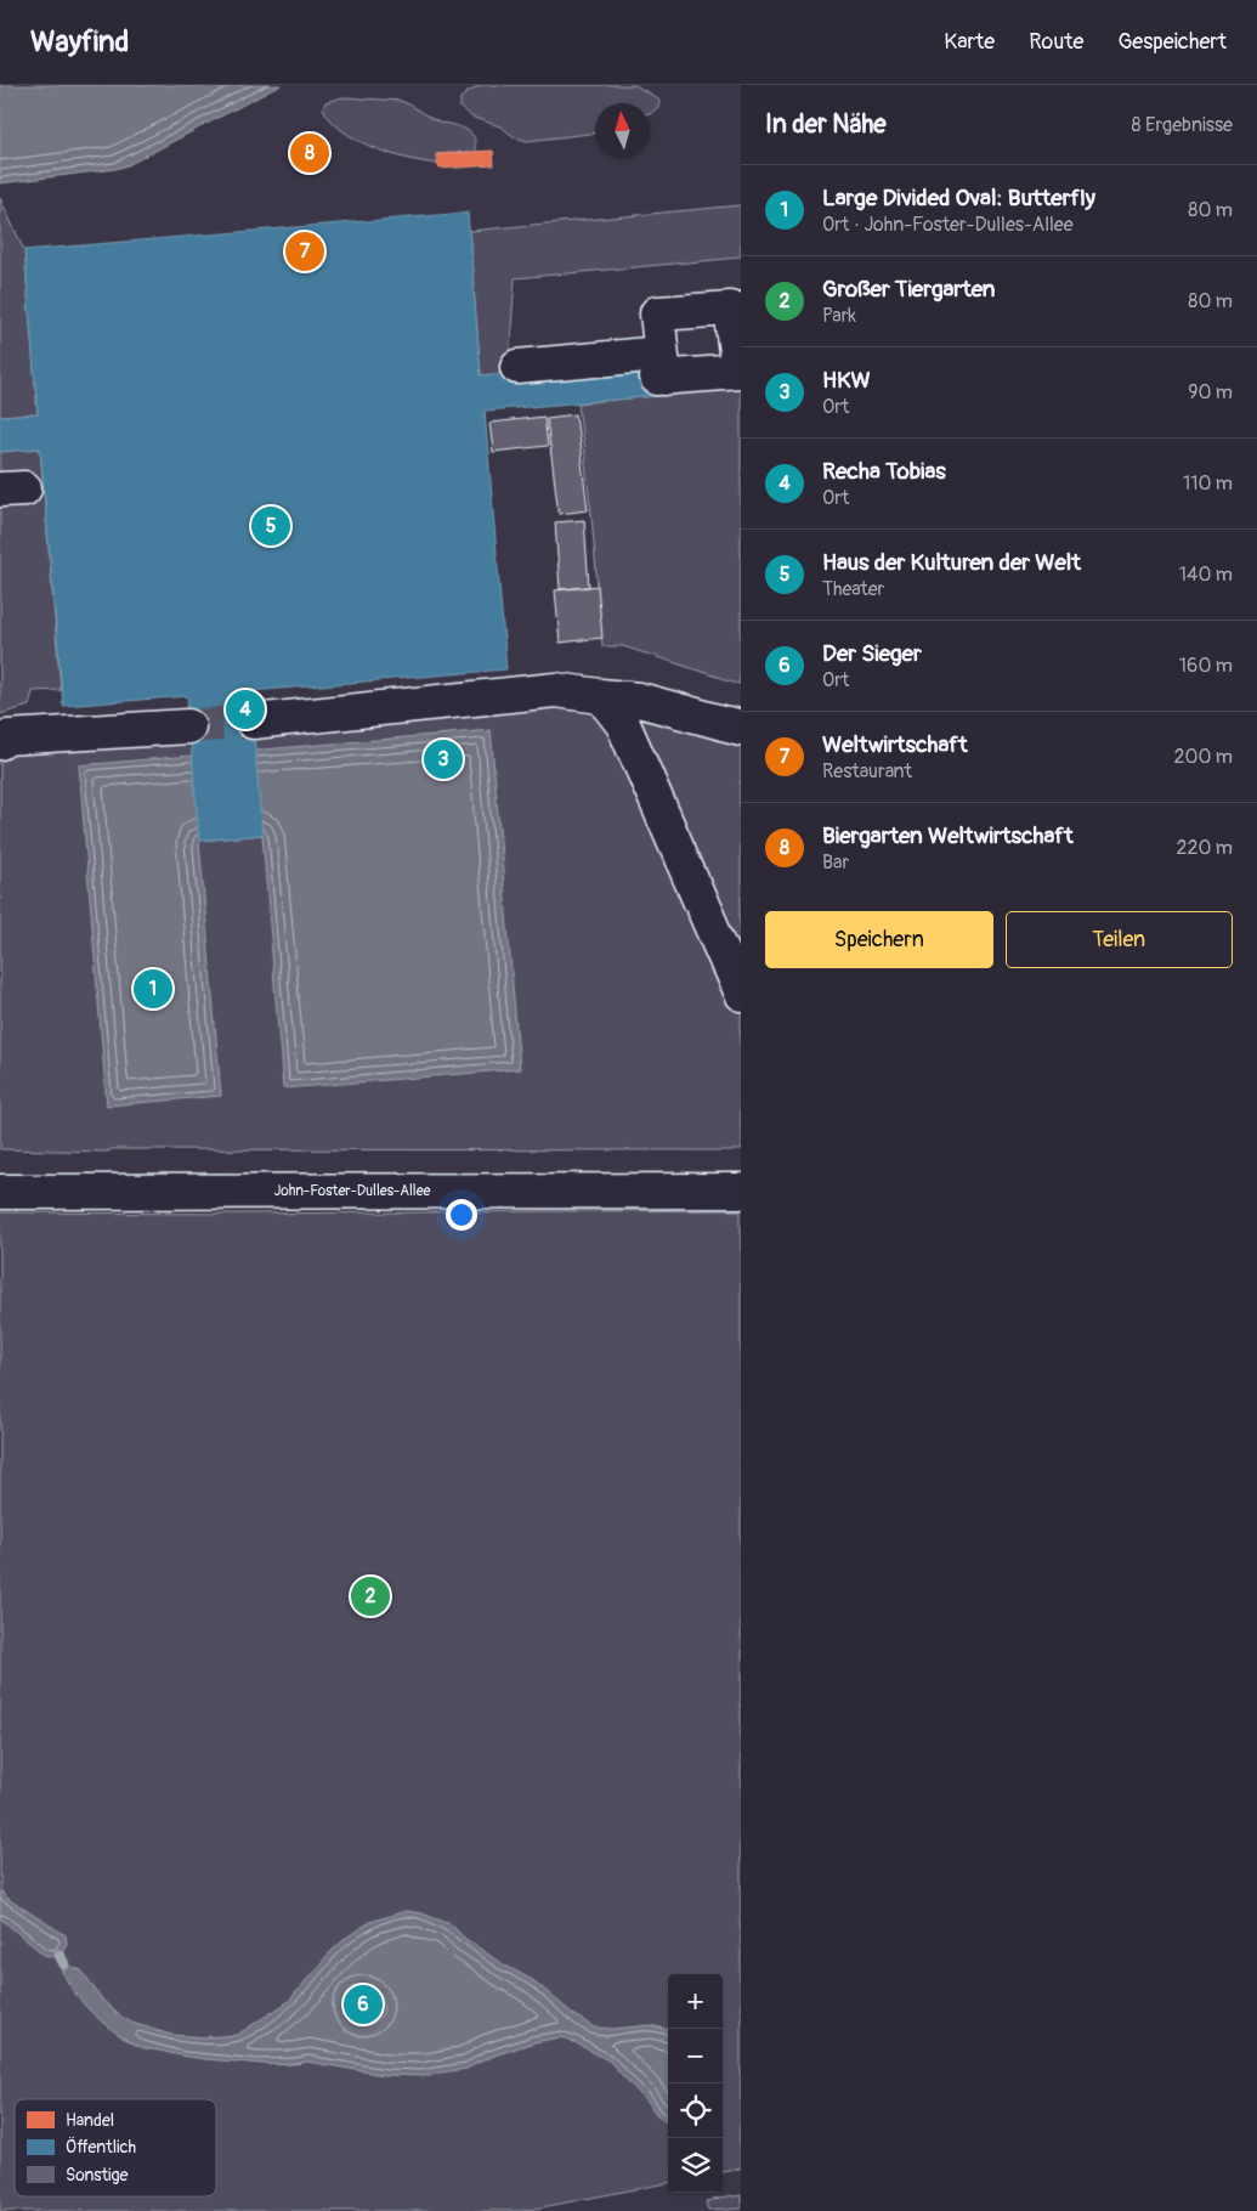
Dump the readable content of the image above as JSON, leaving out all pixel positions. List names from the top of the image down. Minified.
{"streets":{"street":["John-Foster-Dulles-Allee"]},"legend":["Handel","Öffentlich","Sonstige"],"north":"top","page":{"header":"Wayfind","nav":["Karte","Route","Gespeichert"],"heading":["In der Nähe","8 Ergebnisse"],"pins":["8","7","5","4","3","1","2","6"],"list":[{"mark":"1","name":"Large Divided Oval: Butterfly","note":"Ort · John-Foster-Dulles-Allee","value":"80 m"},{"mark":"2","name":"Großer Tiergarten","note":"Park","value":"80 m"},{"mark":"3","name":"HKW","note":"Ort","value":"90 m"},{"mark":"4","name":"Recha Tobias","note":"Ort","value":"110 m"},{"mark":"5","name":"Haus der Kulturen der Welt","note":"Theater","value":"140 m"},{"mark":"6","name":"Der Sieger","note":"Ort","value":"160 m"},{"mark":"7","name":"Weltwirtschaft","note":"Restaurant","value":"200 m"},{"mark":"8","name":"Biergarten Weltwirtschaft","note":"Bar","value":"220 m"}],"buttons":["Speichern","Teilen"],"map_buttons":["+","−"]}}
